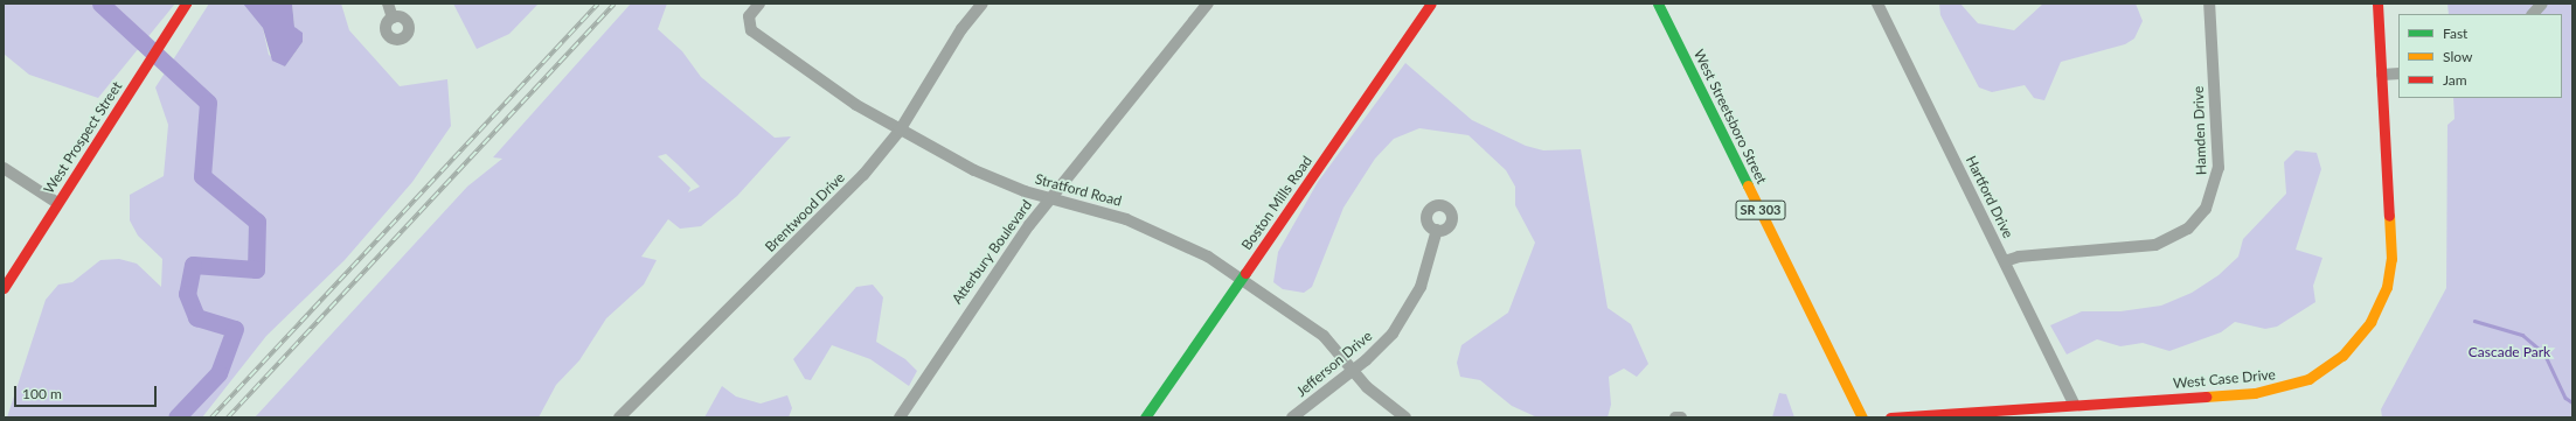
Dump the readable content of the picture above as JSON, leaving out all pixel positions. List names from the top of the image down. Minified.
{"streets":{"street":["West Streetsboro Street","Hamden Drive","West Prospect Street","Stratford Road","Hartford Drive","Boston Mills Road","SR 303","Brentwood Drive","Atterbury Boulevard","Jefferson Drive","West Case Drive"]},"crossings":[["Hamden Drive","Hartford Drive"],["Stratford Road","Boston Mills Road"],["Stratford Road","Brentwood Drive"],["Stratford Road","Atterbury Boulevard"],["Stratford Road","Jefferson Drive"],["Hartford Drive","West Case Drive"]],"parks":["Cascade Park"],"legend":["Fast","Slow","Jam"],"scale_bar":"100 m"}
